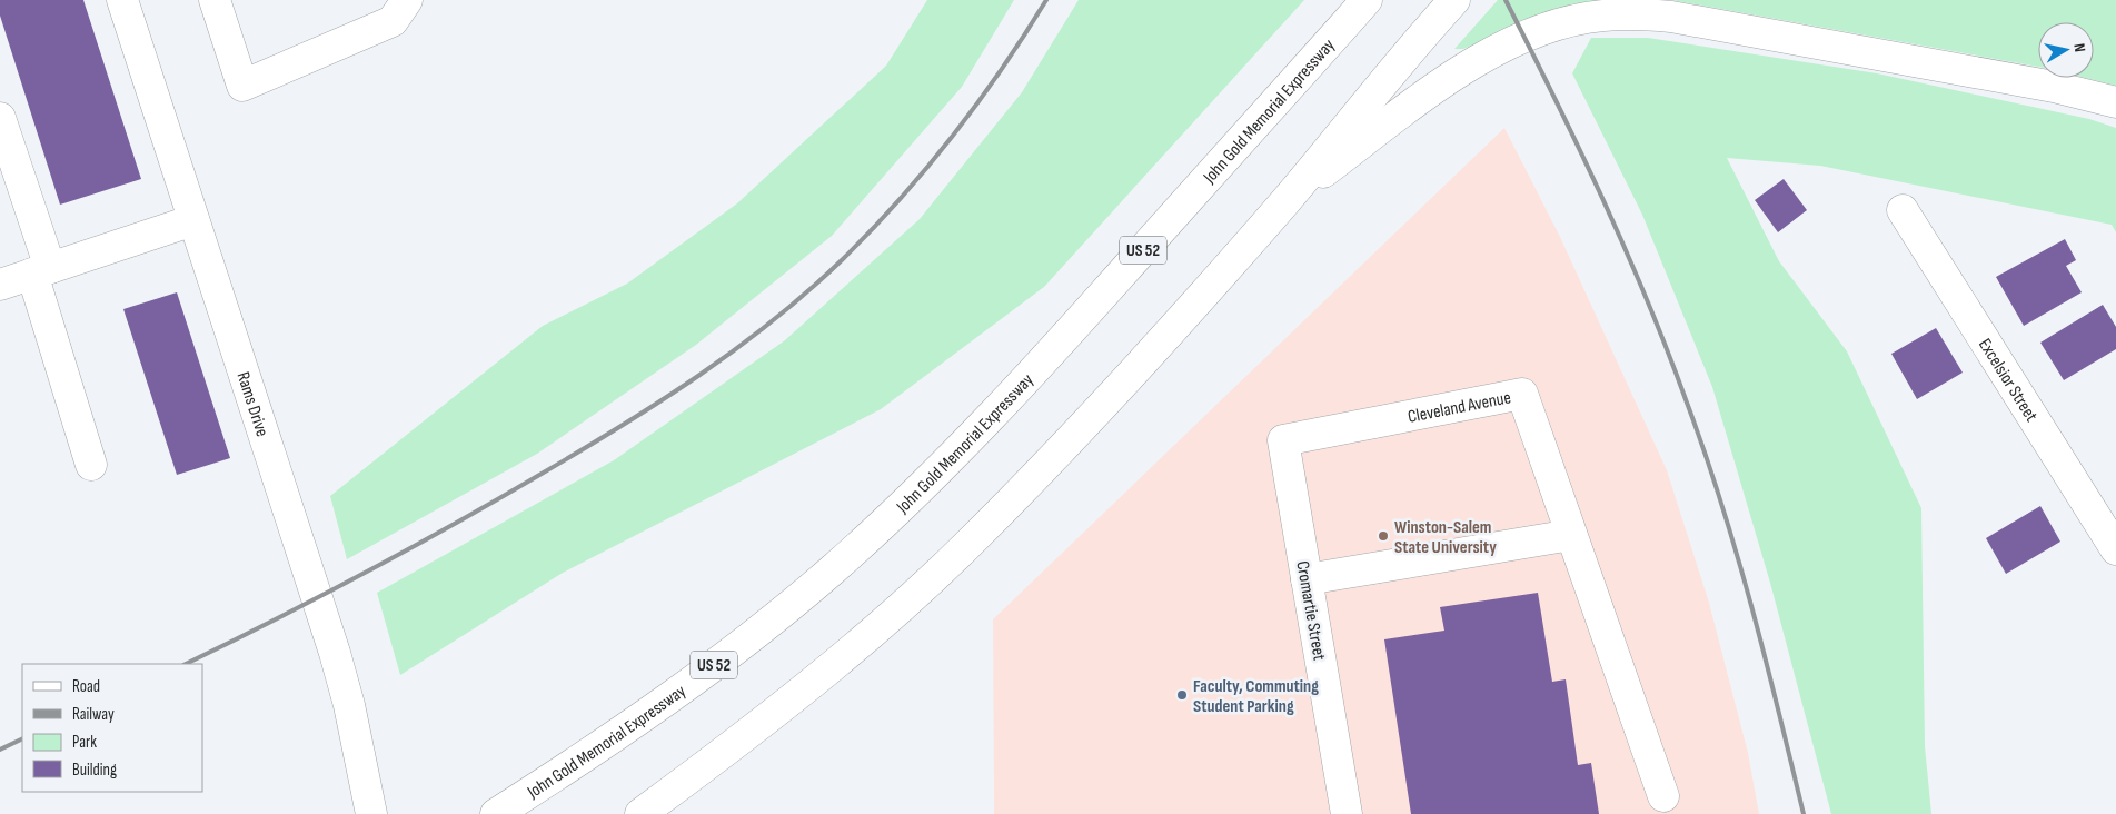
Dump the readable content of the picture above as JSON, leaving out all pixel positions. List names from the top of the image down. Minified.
{"streets":{"main road":["John Gold Memorial Expressway","US 52","Excelsior Street","Rams Drive","Cleveland Avenue","Cromartie Street"]},"crossings":[["Cleveland Avenue","Cromartie Street"]],"places":["Winston-Salem State University","Faculty, Commuting Student Parking"],"legend":["Road","Railway","Park","Building"],"north":"right"}
